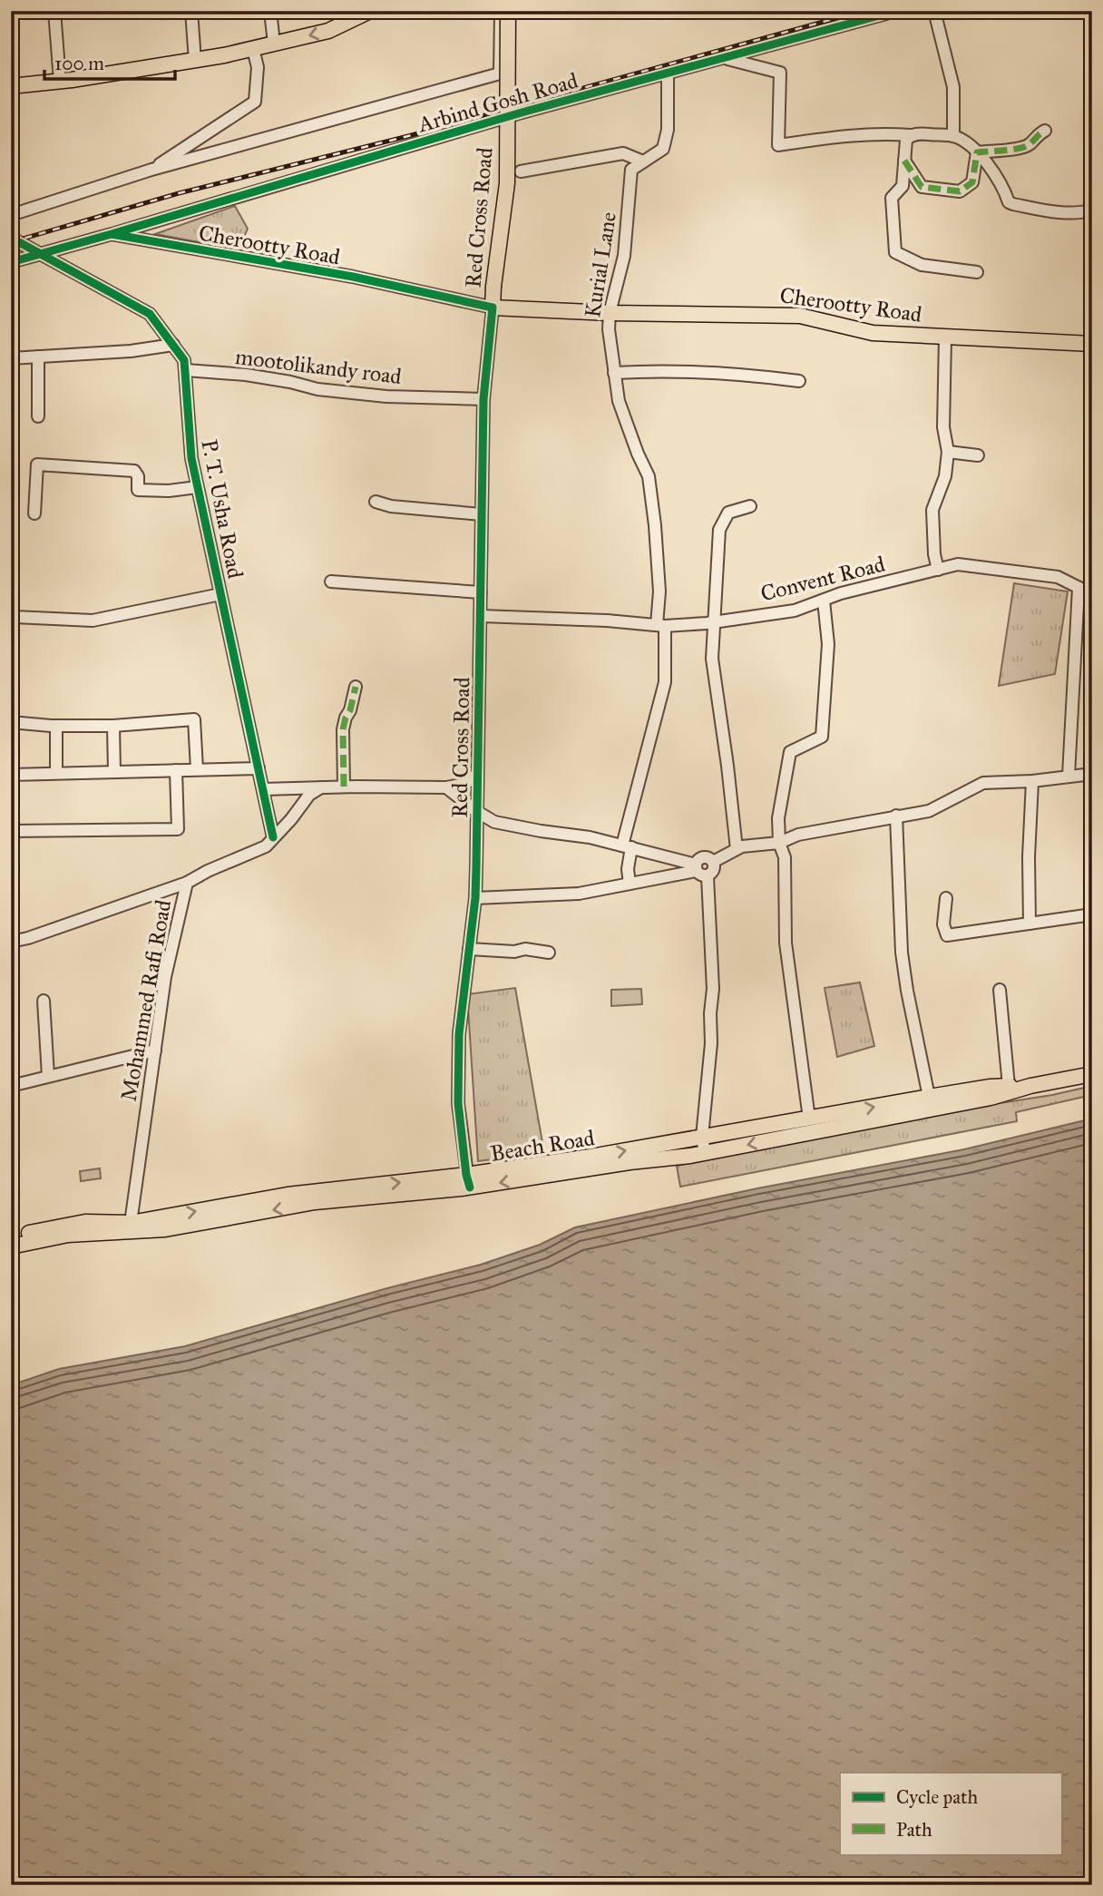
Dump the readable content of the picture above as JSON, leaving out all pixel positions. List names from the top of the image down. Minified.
{"streets":{"main road":["Red Cross Road","Cherootty Road","Beach Road"],"street":["Arbind Gosh Road","Kurial Lane","mootolikandy road","P. T. Usha Road","Convent Road","Mohammed Rafi Road"]},"crossings":[["Arbind Gosh Road","Cherootty Road"],["Arbind Gosh Road","Kurial Lane"],["Red Cross Road","Cherootty Road"],["Red Cross Road","mootolikandy road"],["Red Cross Road","Convent Road"],["Red Cross Road","Beach Road"],["Cherootty Road","Kurial Lane"],["Cherootty Road","P. T. Usha Road"],["Kurial Lane","Convent Road"],["mootolikandy road","P. T. Usha Road"],["P. T. Usha Road","Mohammed Rafi Road"],["Mohammed Rafi Road","Beach Road"]],"legend":["Cycle path","Path"],"scale_bar":"100 m"}
